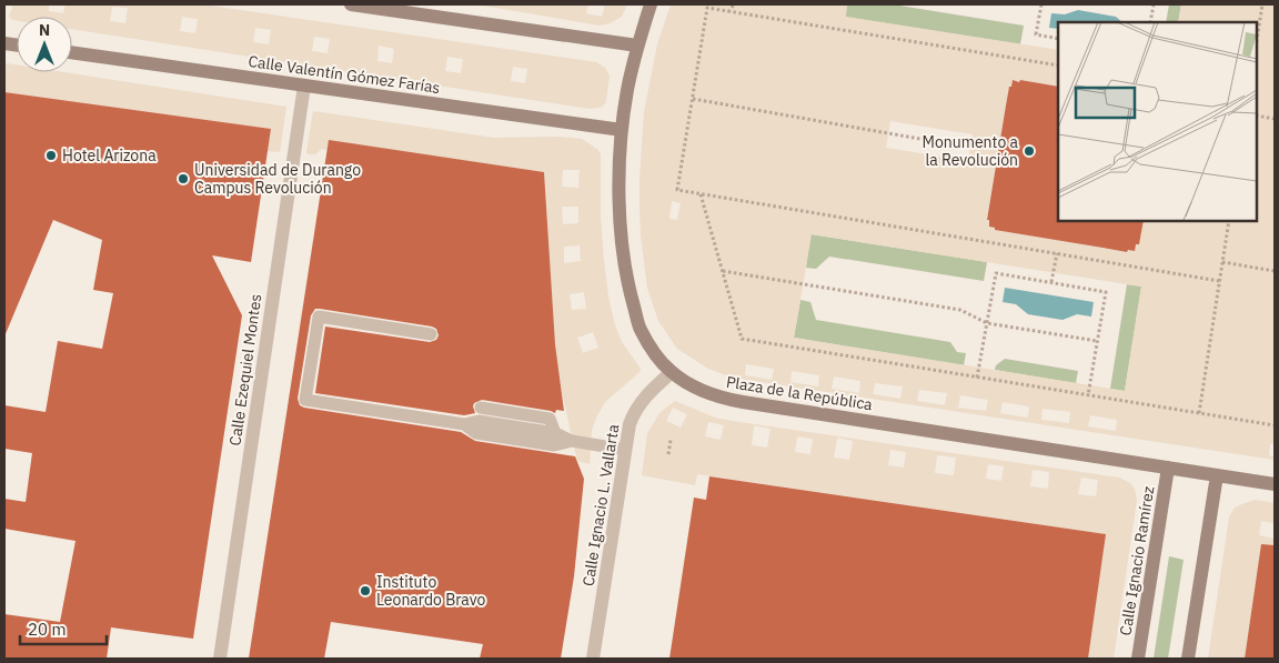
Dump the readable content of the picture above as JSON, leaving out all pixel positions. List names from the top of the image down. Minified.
{"streets":{"street":["Calle Valentín Gómez Farías","Calle Ezequiel Montes","Plaza de la República","Calle Ignacio L. Vallarta","Calle Ignacio Ramírez"]},"crossings":[["Calle Valentín Gómez Farías","Calle Ezequiel Montes"],["Calle Valentín Gómez Farías","Plaza de la República"],["Plaza de la República","Calle Ignacio L. Vallarta"],["Plaza de la República","Calle Ignacio Ramírez"]],"places":["Monumento a la Revolución","Hotel Arizona","Universidad de Durango Campus Revolución","Instituto Leonardo Bravo"],"scale_bar":"20 m","north":"top"}
